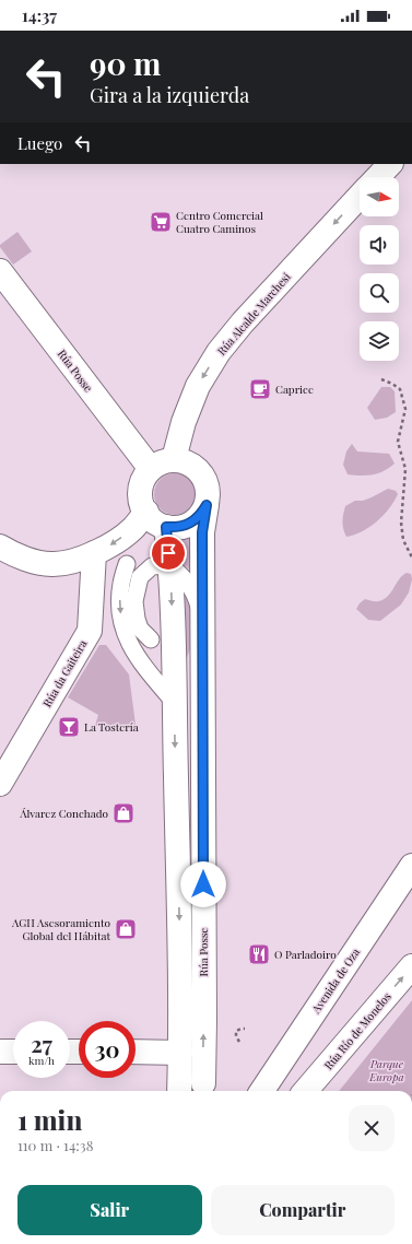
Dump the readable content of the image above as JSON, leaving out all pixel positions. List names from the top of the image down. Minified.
{"streets":{"street":["Rúa Alcalde Marchesi","Rúa Posse","Rúa da Gaiteira","Avenida de Oza","Rúa Río de Monelos"]},"crossings":[["Rúa Alcalde Marchesi","Rúa Posse"]],"one_way":["Rúa Alcalde Marchesi","Rúa Río de Monelos"],"parks":["Parque Europa"],"places":{"supermarket":["Centro Comercial Cuatro Caminos"],"cafe":["Caprice"],"bar":["La Tostería"],"shop":["Álvarez Conchado","AGH Asesoramiento Global del Hábitat"],"restaurant":["O Parladoiro"]},"north":"right","page":{"status":"14:37","turn":["90 m","Gira a la izquierda"],"then":"Luego","speed":"27 km/h","limit":"30","heading":["1 min","110 m · 14:38"],"buttons":["Salir","Compartir"]}}
